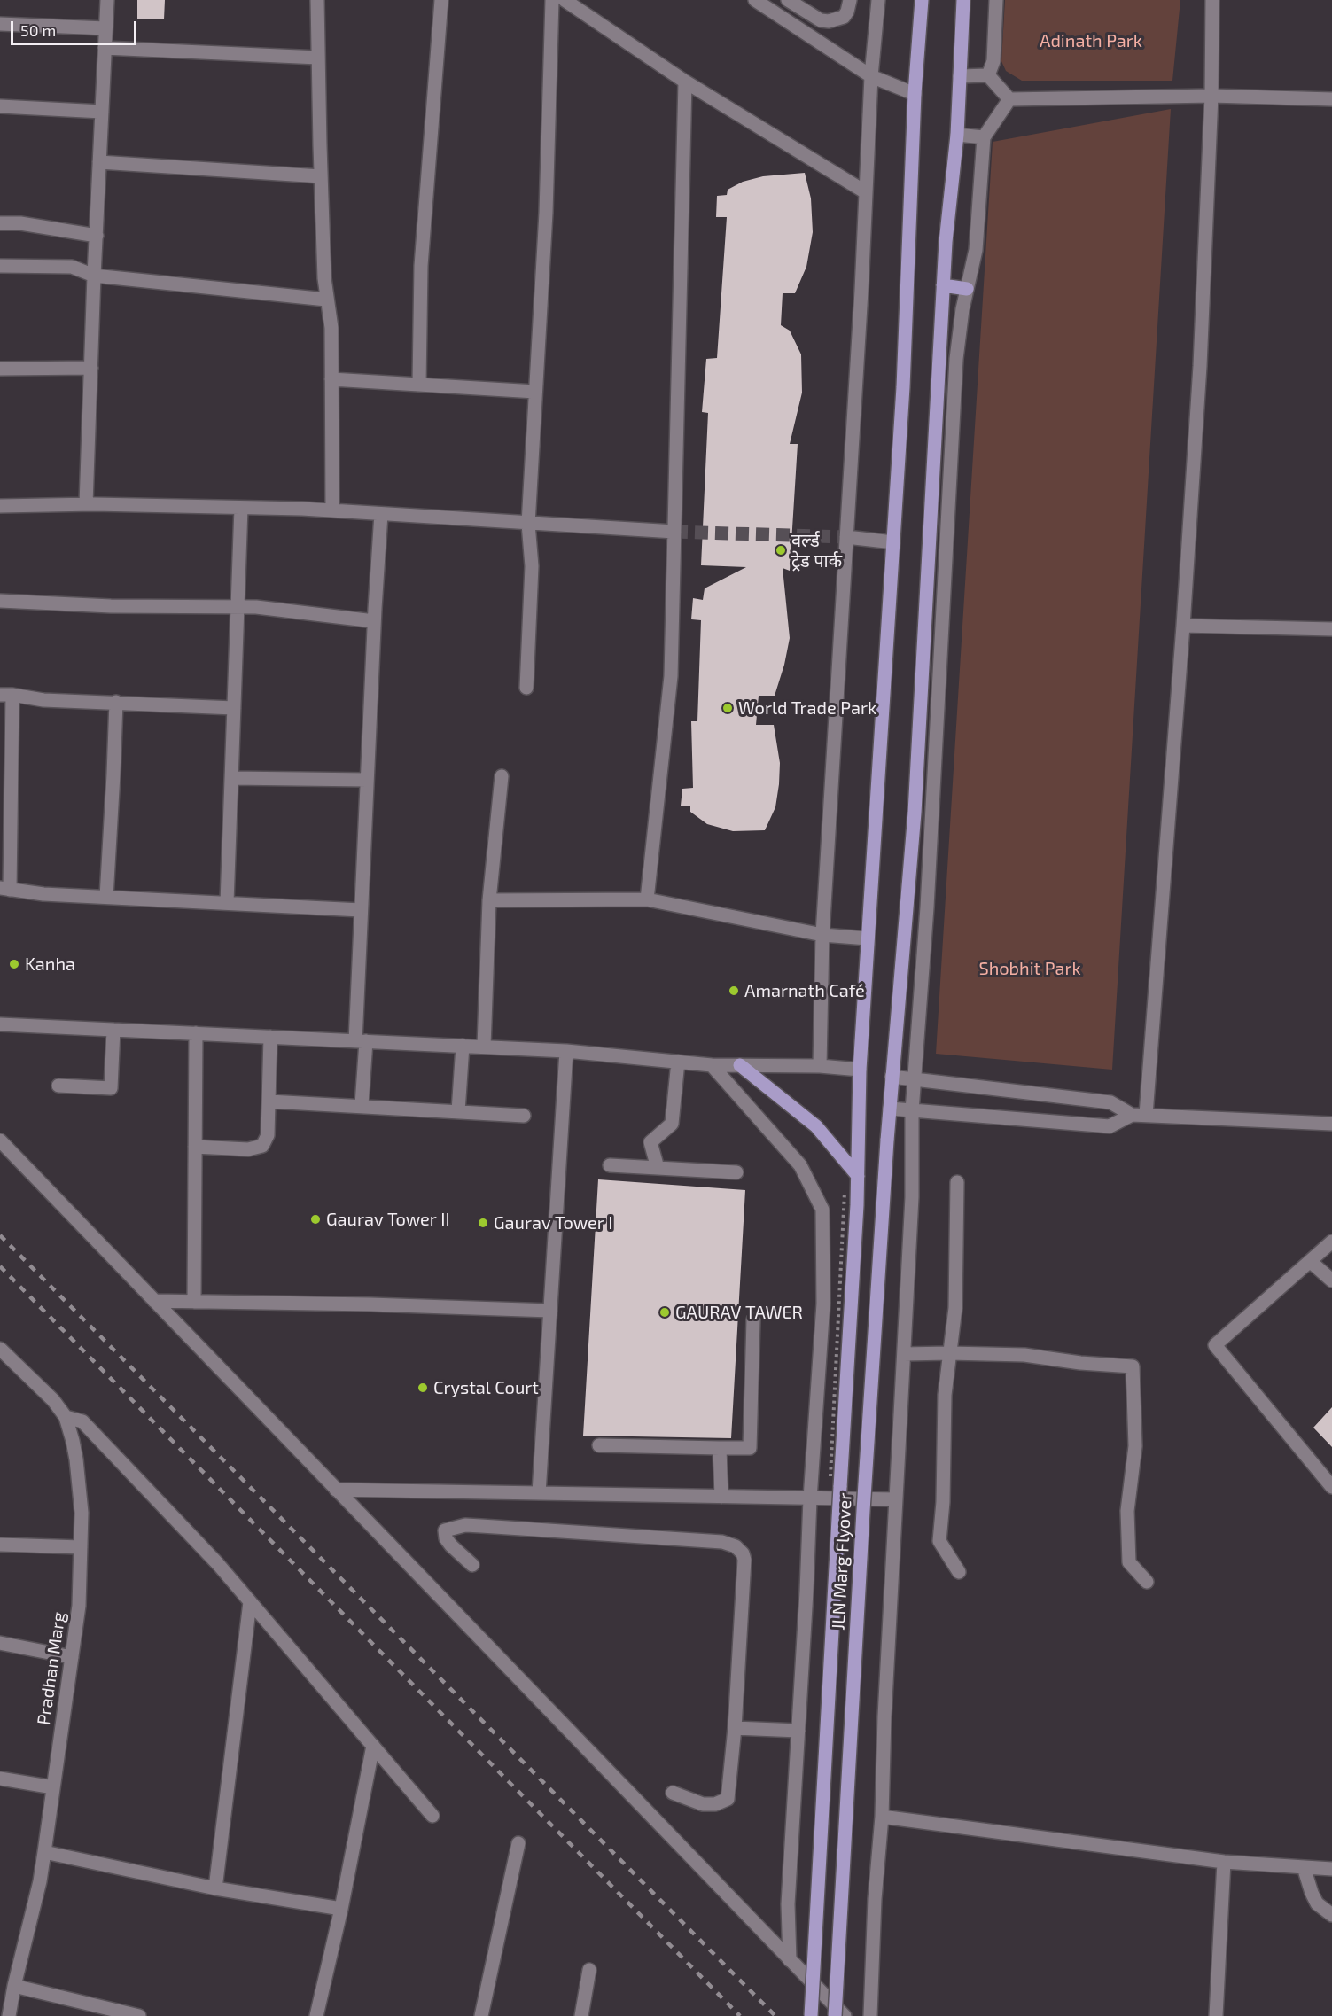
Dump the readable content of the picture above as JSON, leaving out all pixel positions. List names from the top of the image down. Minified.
{"streets":{"main road":["JLN Marg Flyover"],"street":["Pradhan Marg"]},"parks":["Adinath Park","Shobhit Park"],"places":["वर्ल्ड ट्रेड पार्क","World Trade Park","Kanha","Amarnath Café","Gaurav Tower II","Gaurav Tower I","GAURAV TAWER","Crystal Court"],"scale_bar":"50 m"}
